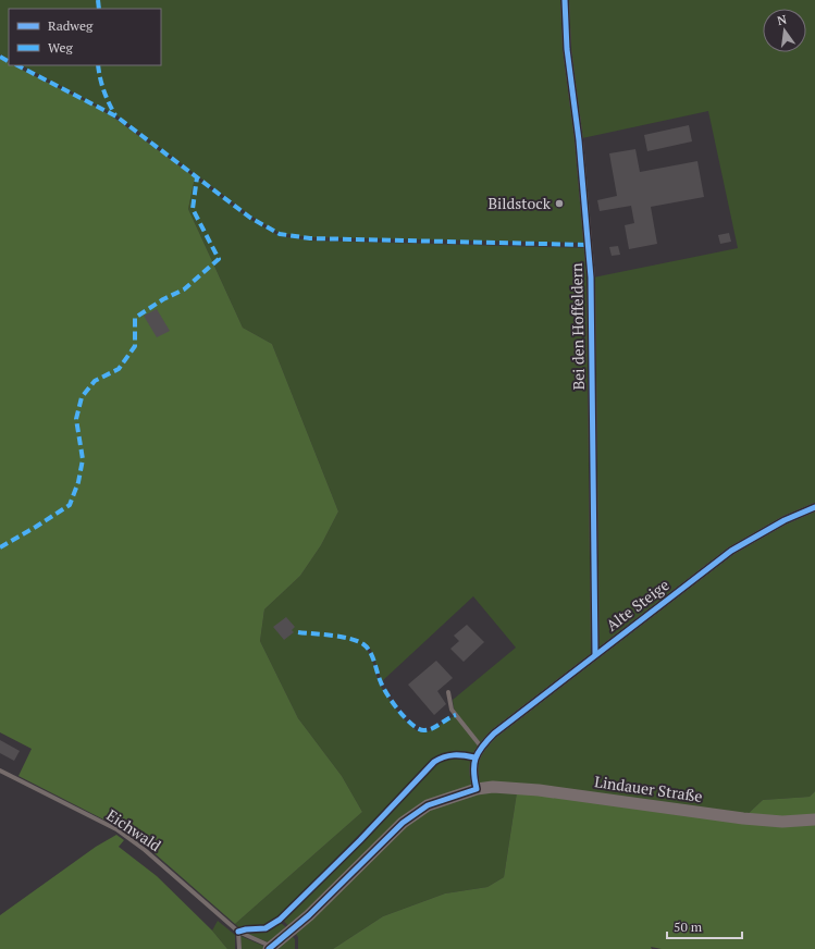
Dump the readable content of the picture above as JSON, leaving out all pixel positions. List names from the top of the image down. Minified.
{"streets":{"main road":["Lindauer Straße"],"street":["Bei den Hoffeldern","Alte Steige"],"lane":["Eichwald"]},"crossings":[["Bei den Hoffeldern","Alte Steige"],["Alte Steige","Lindauer Straße"],["Lindauer Straße","Eichwald"]],"places":["Bildstock"],"legend":["Radweg","Weg"],"scale_bar":"50 m","north":"top"}
